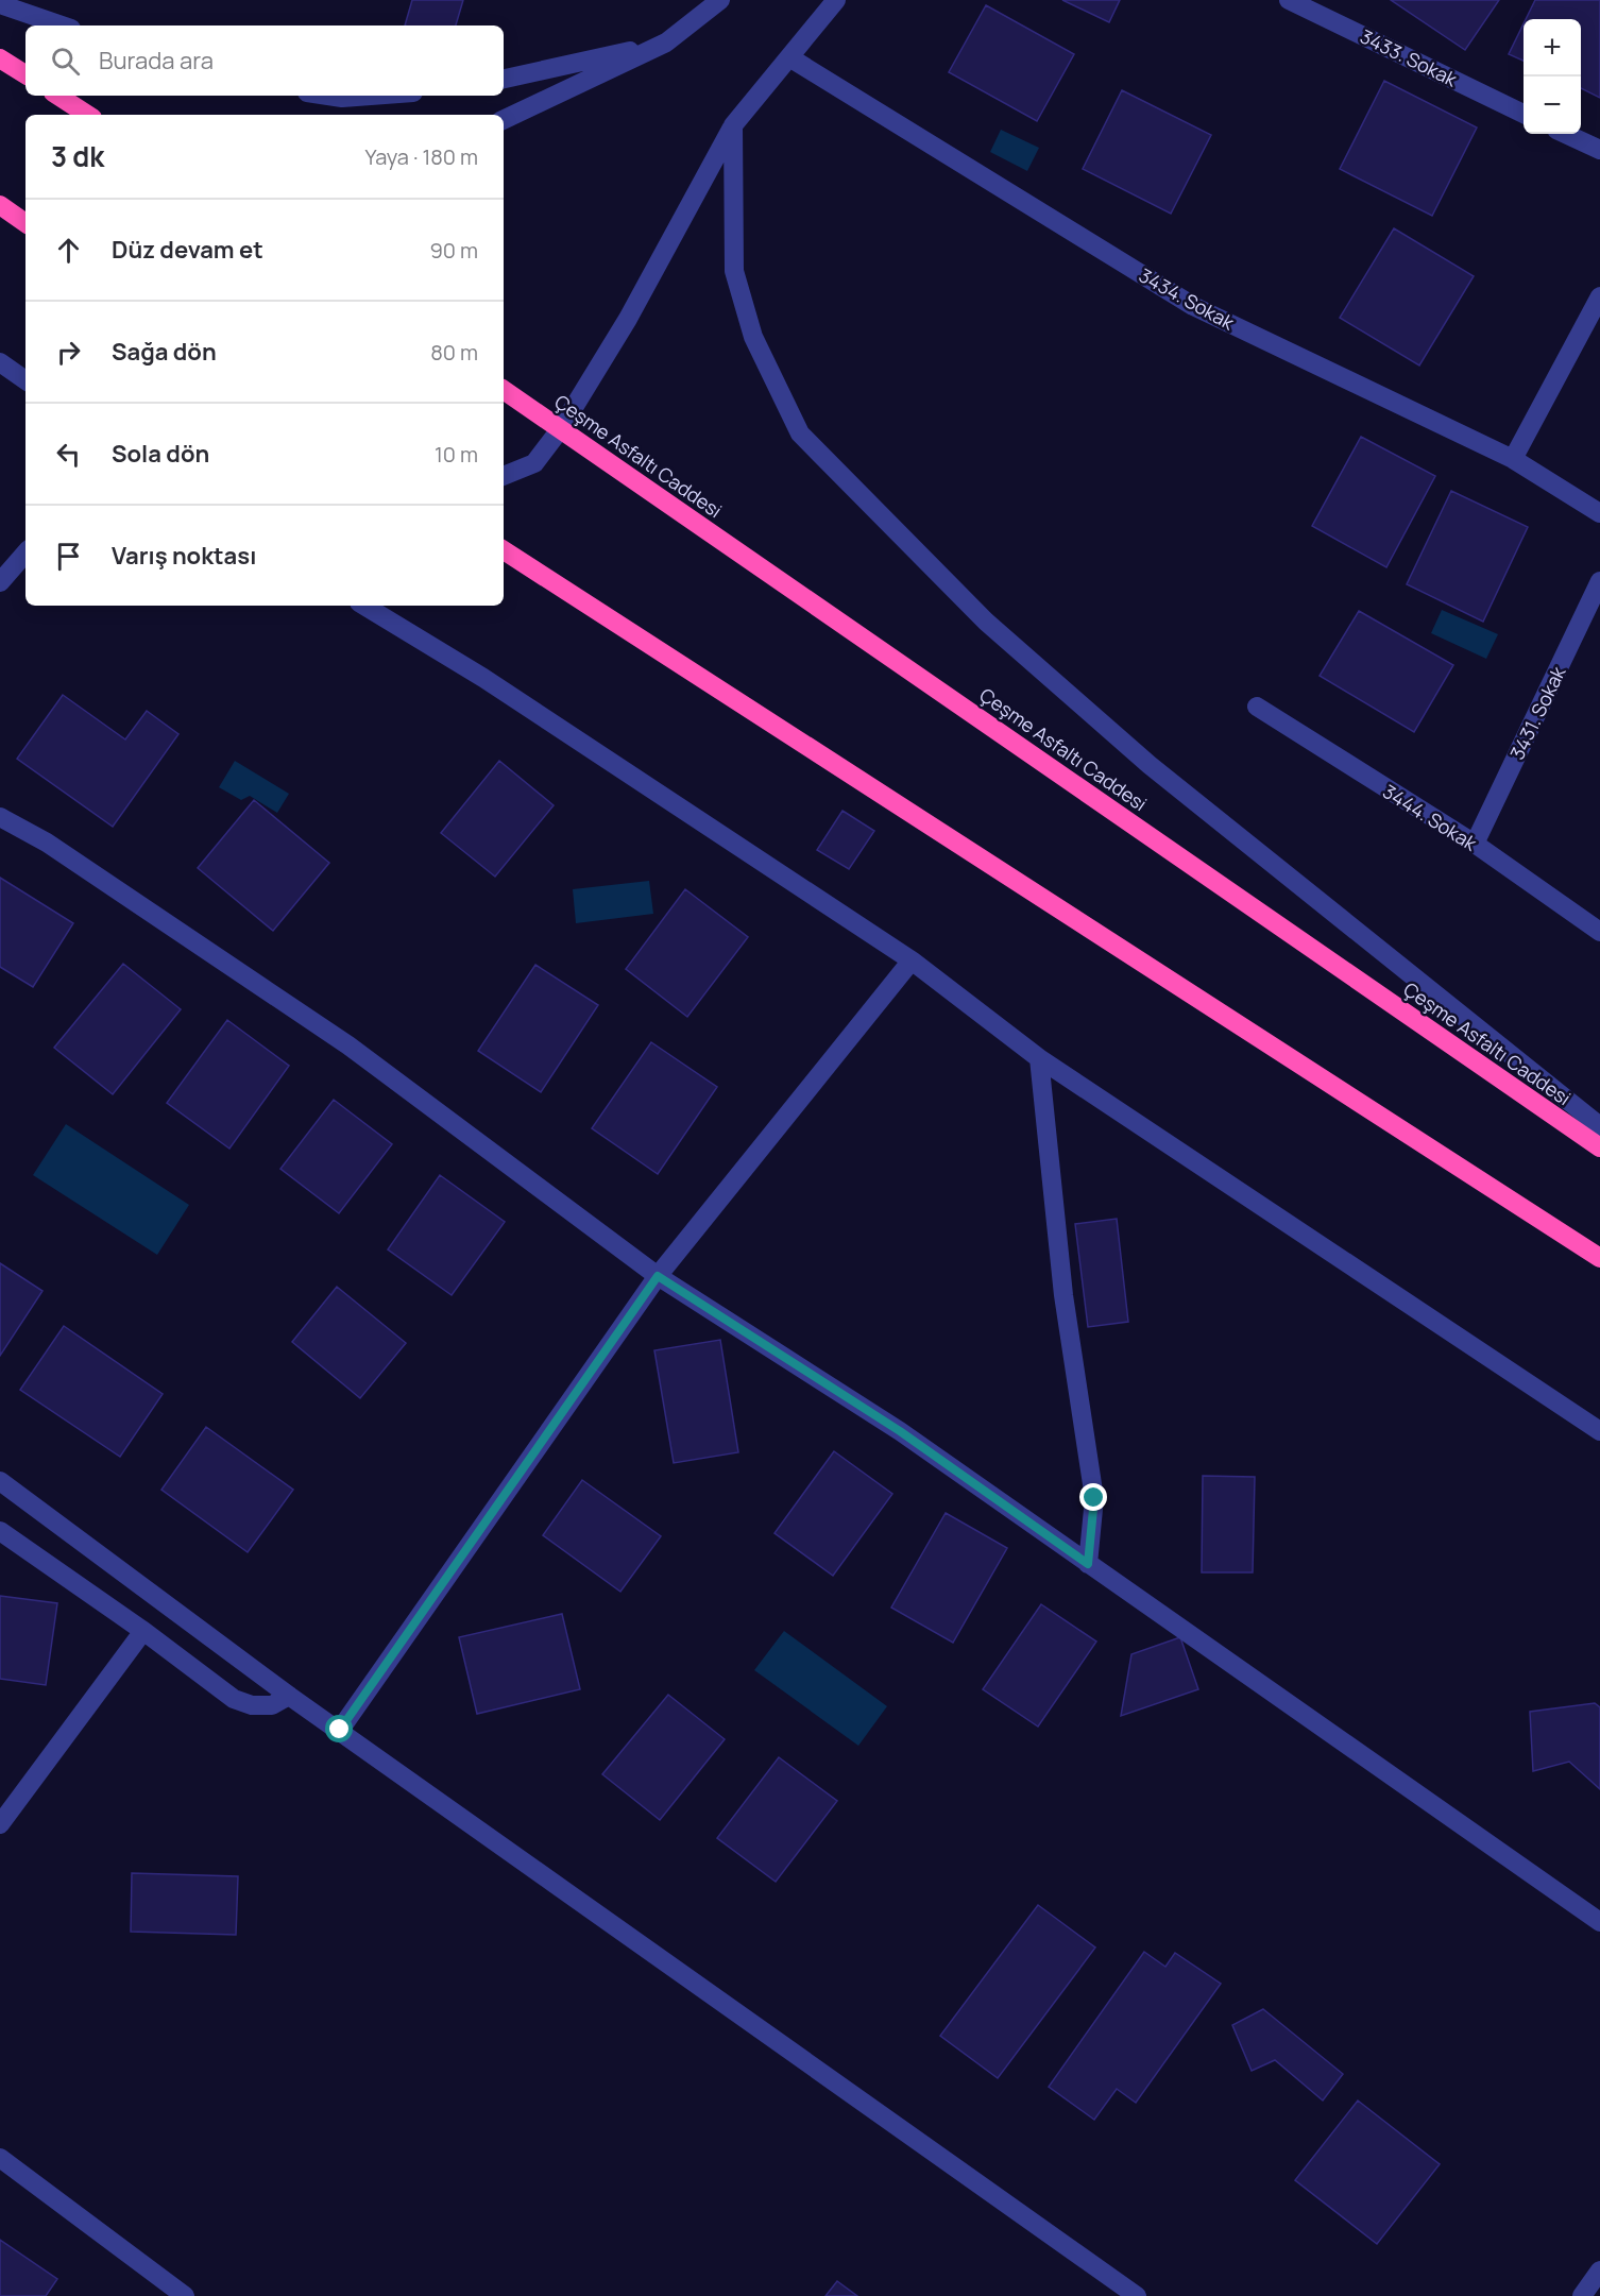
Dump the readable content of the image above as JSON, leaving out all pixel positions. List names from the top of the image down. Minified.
{"streets":{"highway":["Çeşme Asfaltı Caddesi"],"street":["3433. Sokak","3434. Sokak","3431. Sokak","3444. Sokak"]},"crossings":[["3431. Sokak","3444. Sokak"]],"page":{"map_buttons":["+","−"],"search":"Burada ara","heading":["3 dk","Yaya · 180 m"],"list":[["Düz devam et","90 m"],["Sağa dön","80 m"],["Sola dön","10 m"],"Varış noktası"]}}
